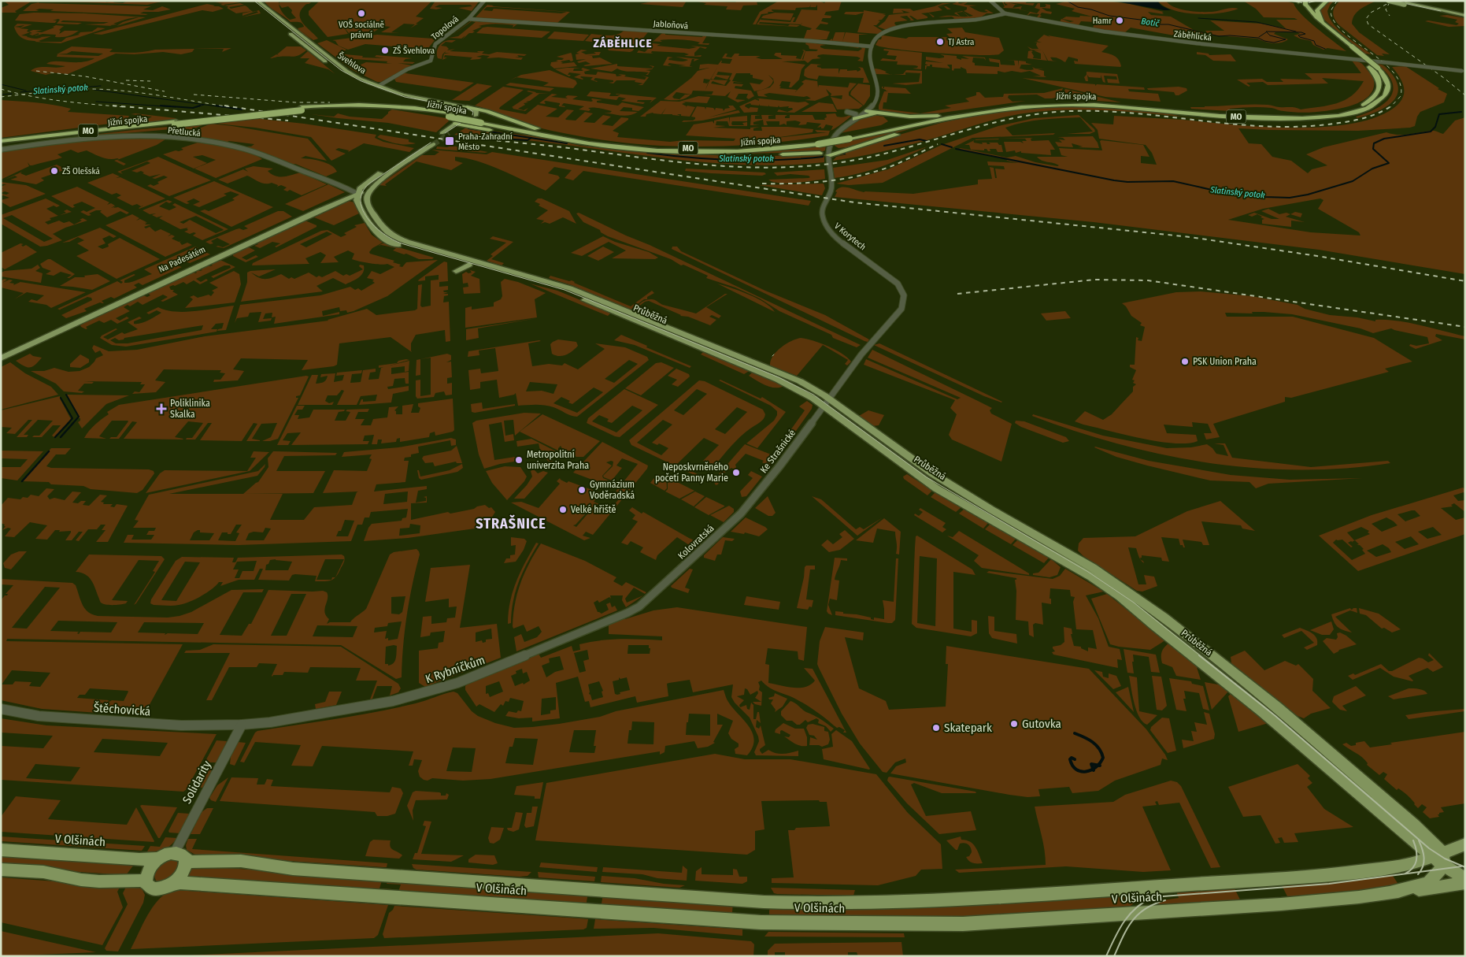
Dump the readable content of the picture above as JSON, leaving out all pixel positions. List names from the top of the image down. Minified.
{"streets":{"highway":["Jižní spojka","MO"],"main road":["Švehlova","Na Padesátém","Průběžná","V Olšinách"],"street":["Jabloňová","Topolová","Záběhlická","Přetlucká","V Korytech","Ke Strašnické","Kolovratská","K Rybníčkům","Štěchovická","Solidarity"]},"crossings":[["Jabloňová","Topolová"],["Topolová","Švehlova"],["Přetlucká","Na Padesátém"],["Přetlucká","Průběžná"],["V Korytech","Průběžná"],["V Korytech","Ke Strašnické"],["Na Padesátém","Průběžná"],["Průběžná","Ke Strašnické"],["Průběžná","V Olšinách"],["Ke Strašnické","Kolovratská"],["Kolovratská","K Rybníčkům"],["K Rybníčkům","Štěchovická"],["K Rybníčkům","Solidarity"],["Štěchovická","Solidarity"],["Solidarity","V Olšinách"]],"districts":["ZÁBĚHLICE","STRAŠNICE"],"water":["Botič","Slatinský potok"],"places":{"other":["VOŠ sociálně právní","Hamr","TJ Astra","ZŠ Švehlova","ZŠ Olešská","PSK Union Praha","Metropolitní univerzita Praha","Neposkvrněného početí Panny Marie","Gymnázium Voděradská","Velké hřiště","Gutovka","Skatepark"],"transit":["Praha-Zahradní Město"],"health":["Poliklinika Skalka"]}}
